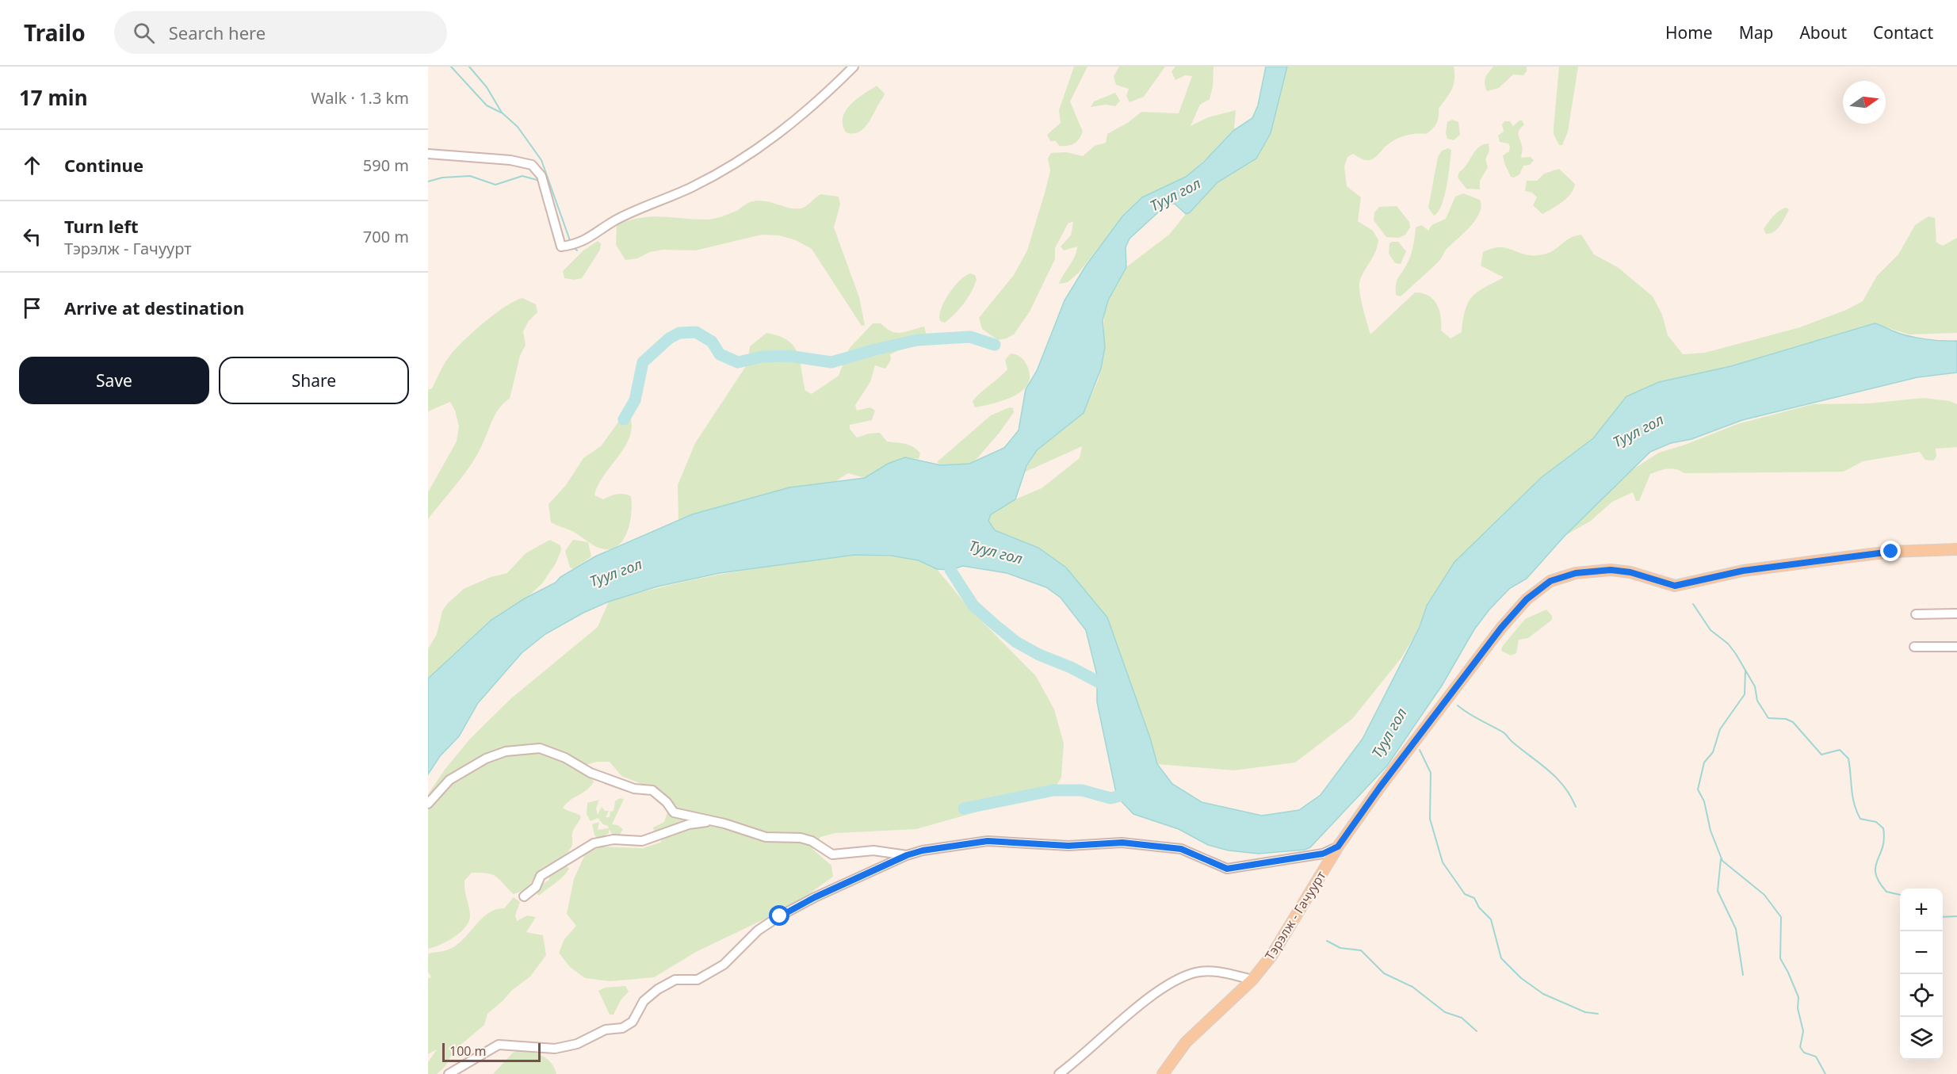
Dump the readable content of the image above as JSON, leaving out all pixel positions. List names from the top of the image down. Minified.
{"streets":{"main road":["Тэрэлж - Гачуурт"]},"water":["Туул гол"],"scale_bar":"100 m","north":"right","page":{"header":"Trailo","search":"Search here","nav":["Home","Map","About","Contact"],"heading":["17 min","Walk · 1.3 km"],"list":[["Continue","590 m"],["Turn left","Тэрэлж - Гачуурт","700 m"],"Arrive at destination"],"buttons":["Save","Share"],"map_buttons":["+","−"],"scale":"100 m"}}
